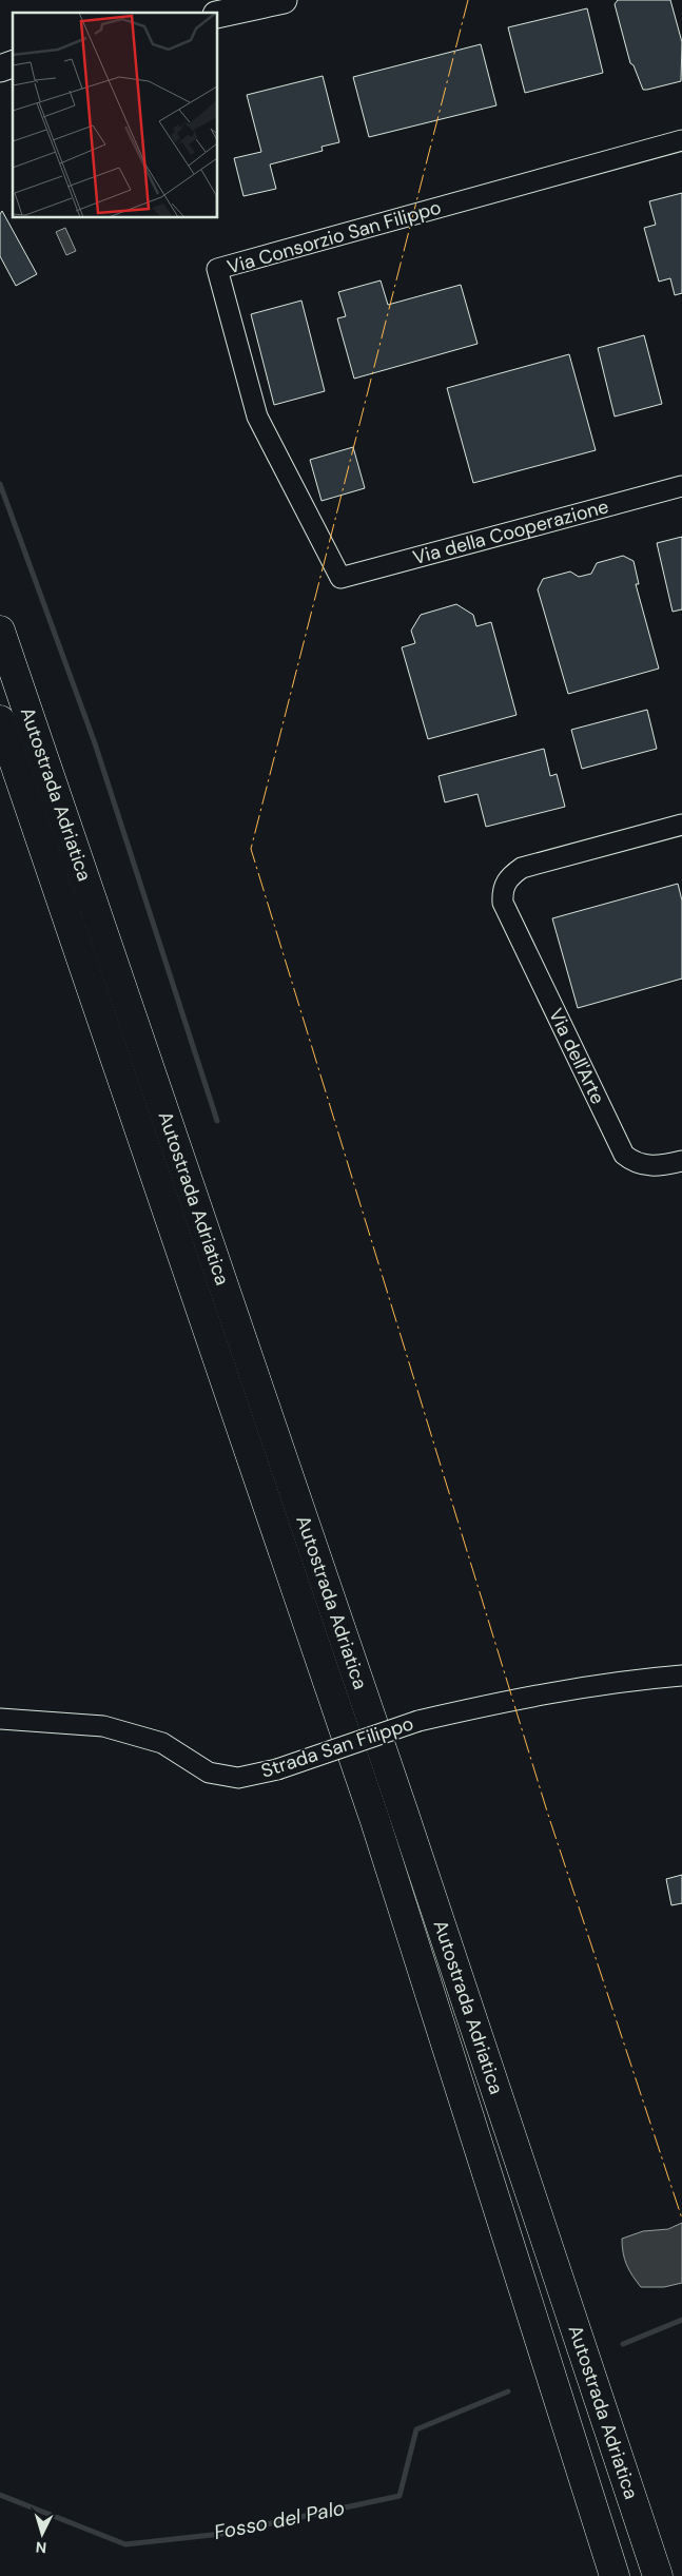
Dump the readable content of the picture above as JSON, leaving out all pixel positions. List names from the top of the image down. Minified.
{"streets":{"highway":["Autostrada Adriatica"],"street":["Via Consorzio San Filippo","Via della Cooperazione","Via dell'Arte","Strada San Filippo"]},"crossings":[["Via Consorzio San Filippo","Via della Cooperazione"]],"water":["Fosso del Palo"],"north":"bottom"}
